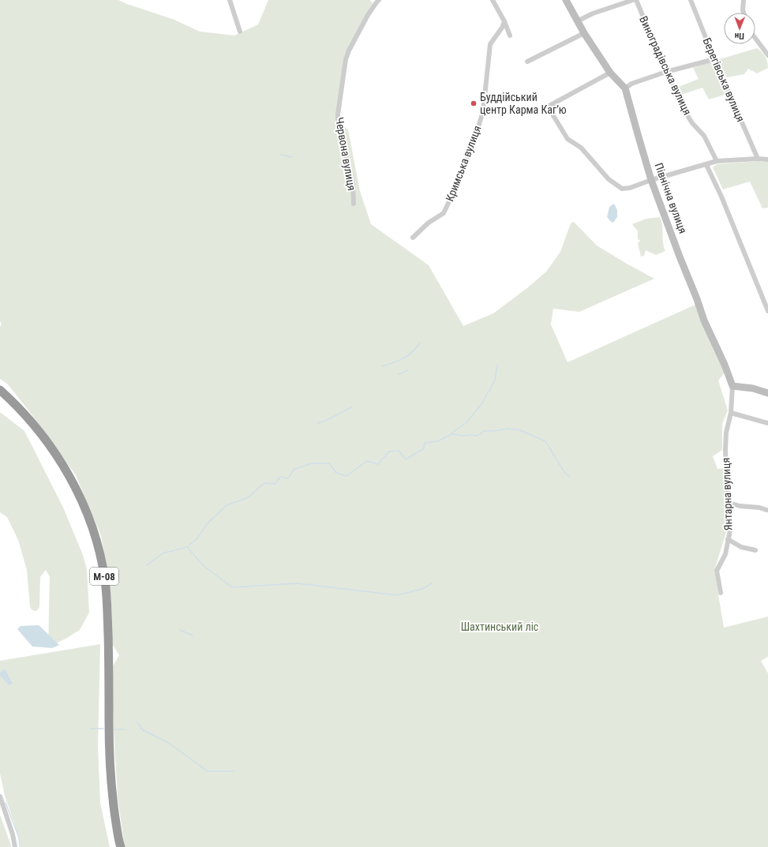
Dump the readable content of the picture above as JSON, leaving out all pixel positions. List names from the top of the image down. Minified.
{"streets":{"highway":["М-08"],"street":["Виноградівська вулиця","Берегівська вулиця","Червона вулиця","Кримська вулиця","Північна вулиця","Янтарна вулиця"]},"crossings":[["Північна вулиця","Янтарна вулиця"]],"parks":["Шахтинський ліс"],"places":["Буддійський центр Карма Кагʼю"],"north":"bottom"}
